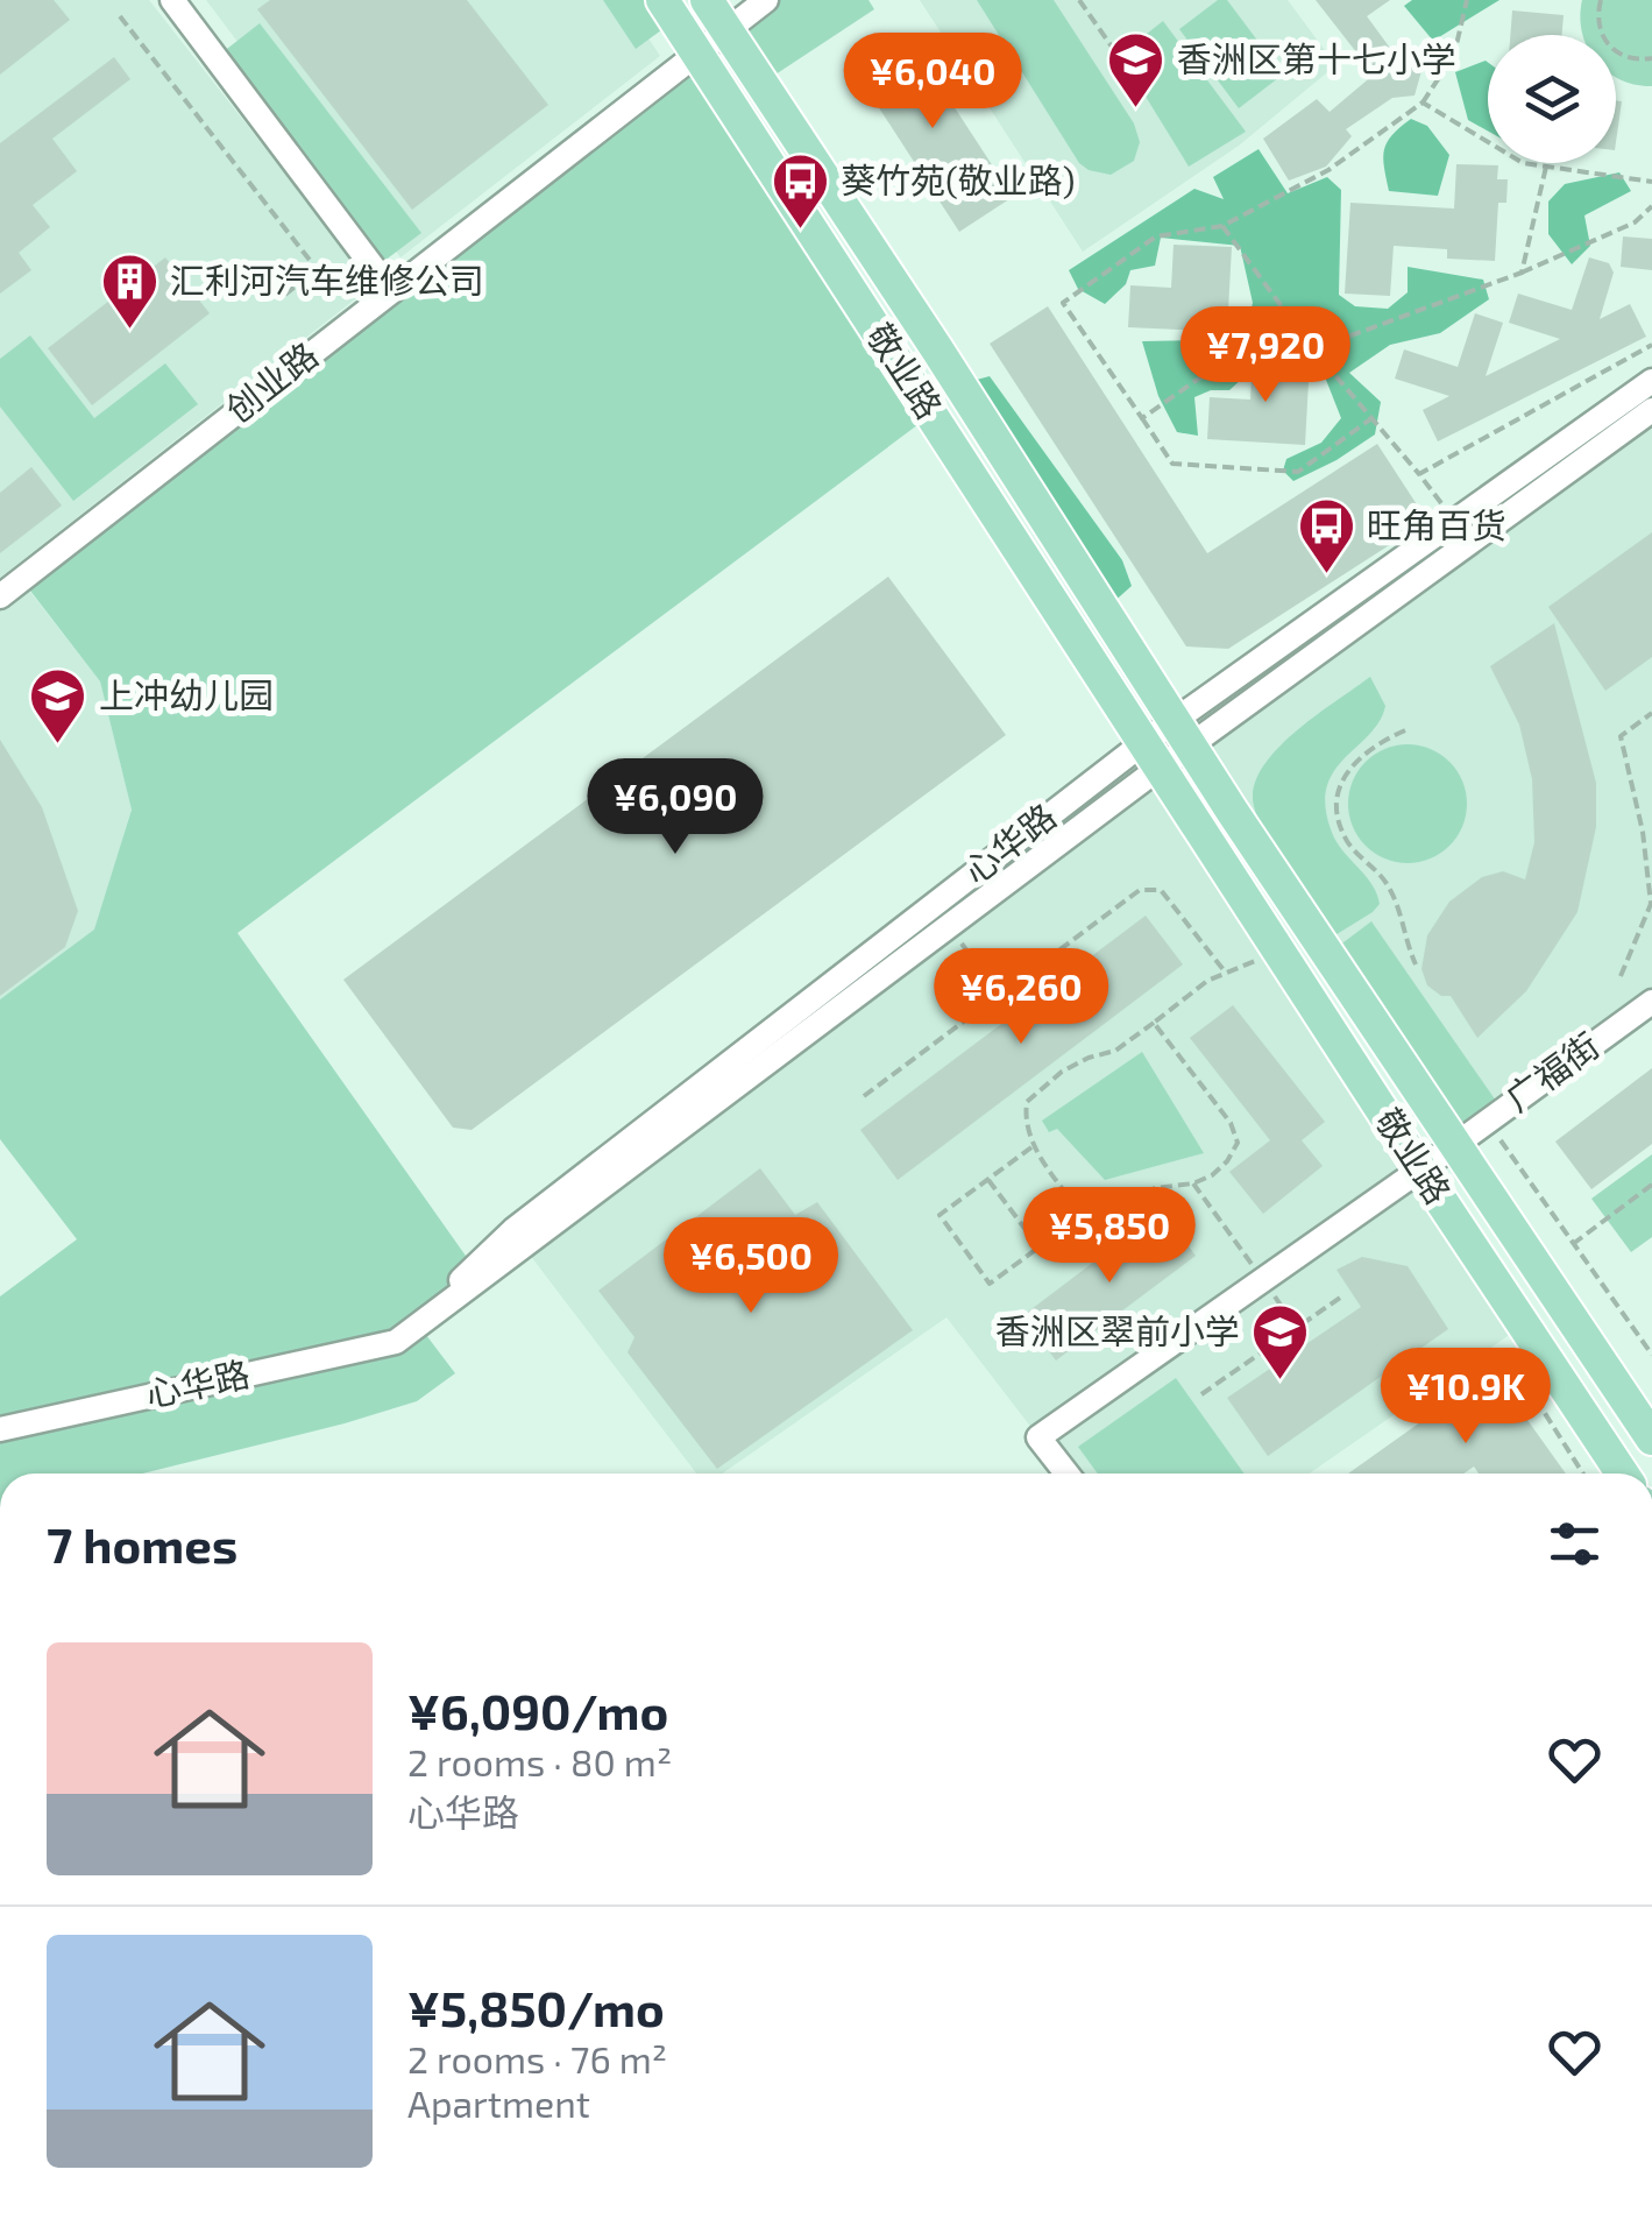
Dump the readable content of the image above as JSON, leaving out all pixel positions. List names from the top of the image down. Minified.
{"streets":{"main road":["敬业路"],"street":["创业路","心华路","广福街"]},"crossings":[["敬业路","创业路"],["敬业路","心华路"],["敬业路","广福街"]],"places":{"school or university":["香洲区第十七小学","上冲幼儿园","香洲区翠前小学"],"bus stop":["葵竹苑(敬业路)","旺角百货"],"building":["汇利河汽车维修公司"]},"page":{"price":["¥6,040","¥7,920","¥6,090","¥6,260","¥5,850","¥6,500","¥10.9K"],"heading":"7 homes","list":[{"name":"¥6,090/mo","note":"2 rooms · 80 m² · 心华路"},{"name":"¥5,850/mo","note":"2 rooms · 76 m² · Apartment"}]}}
